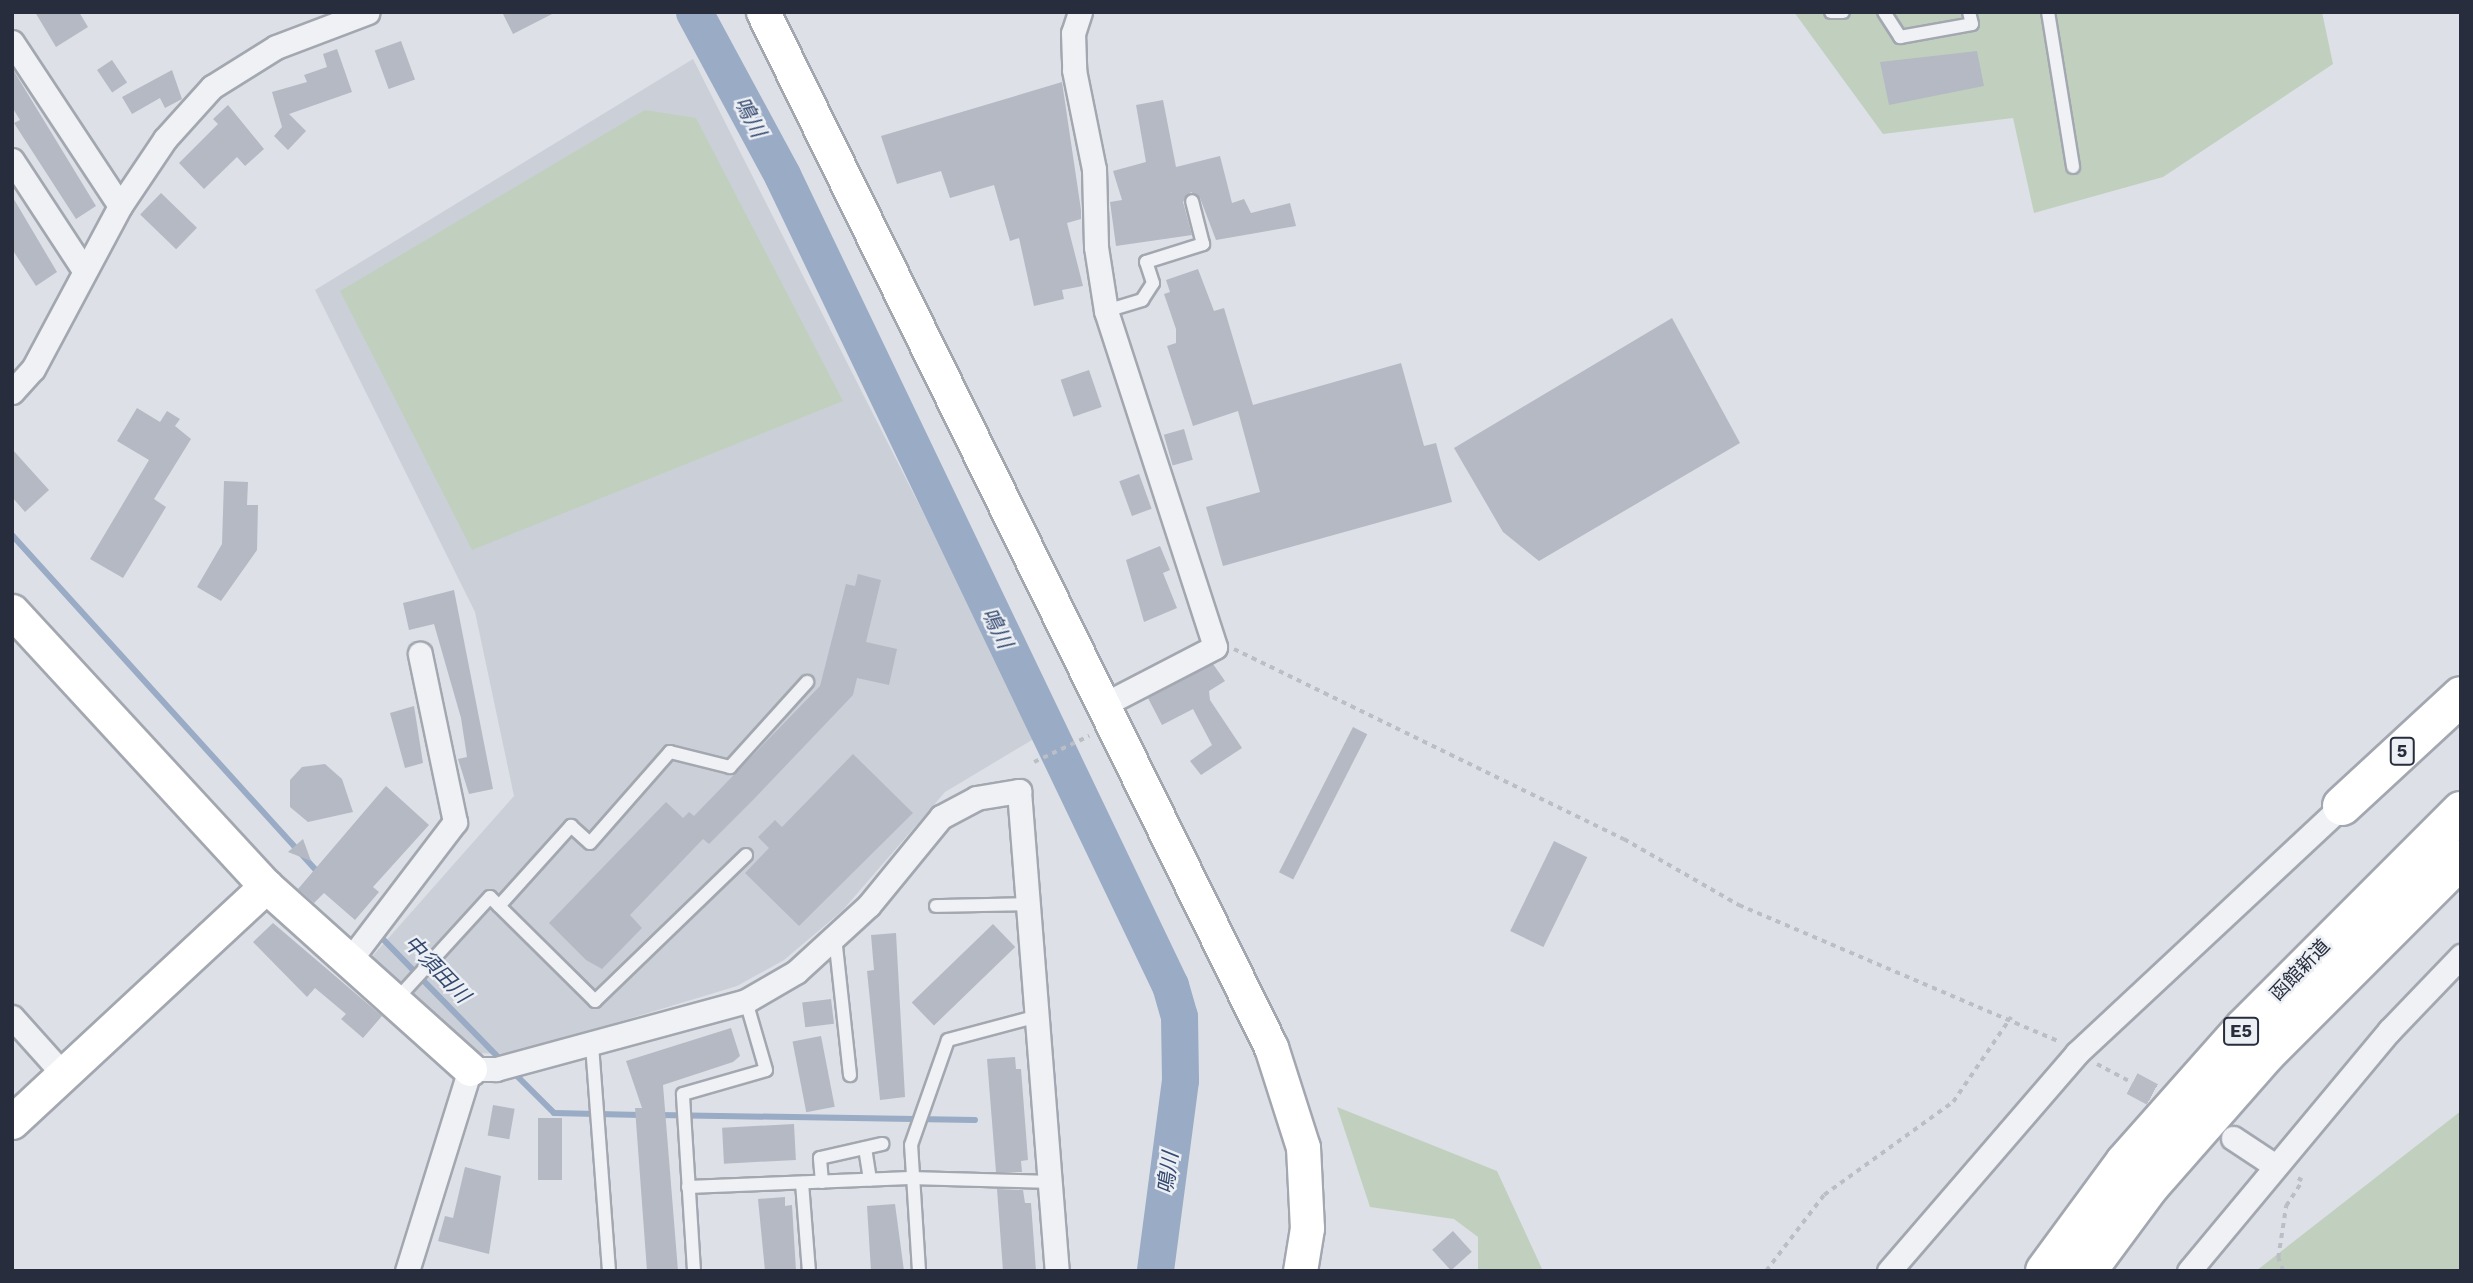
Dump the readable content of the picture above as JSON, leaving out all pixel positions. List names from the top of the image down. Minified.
{"streets":{"highway":["5","函館新道","E5"]},"water":["鳴川","中須田川"]}
